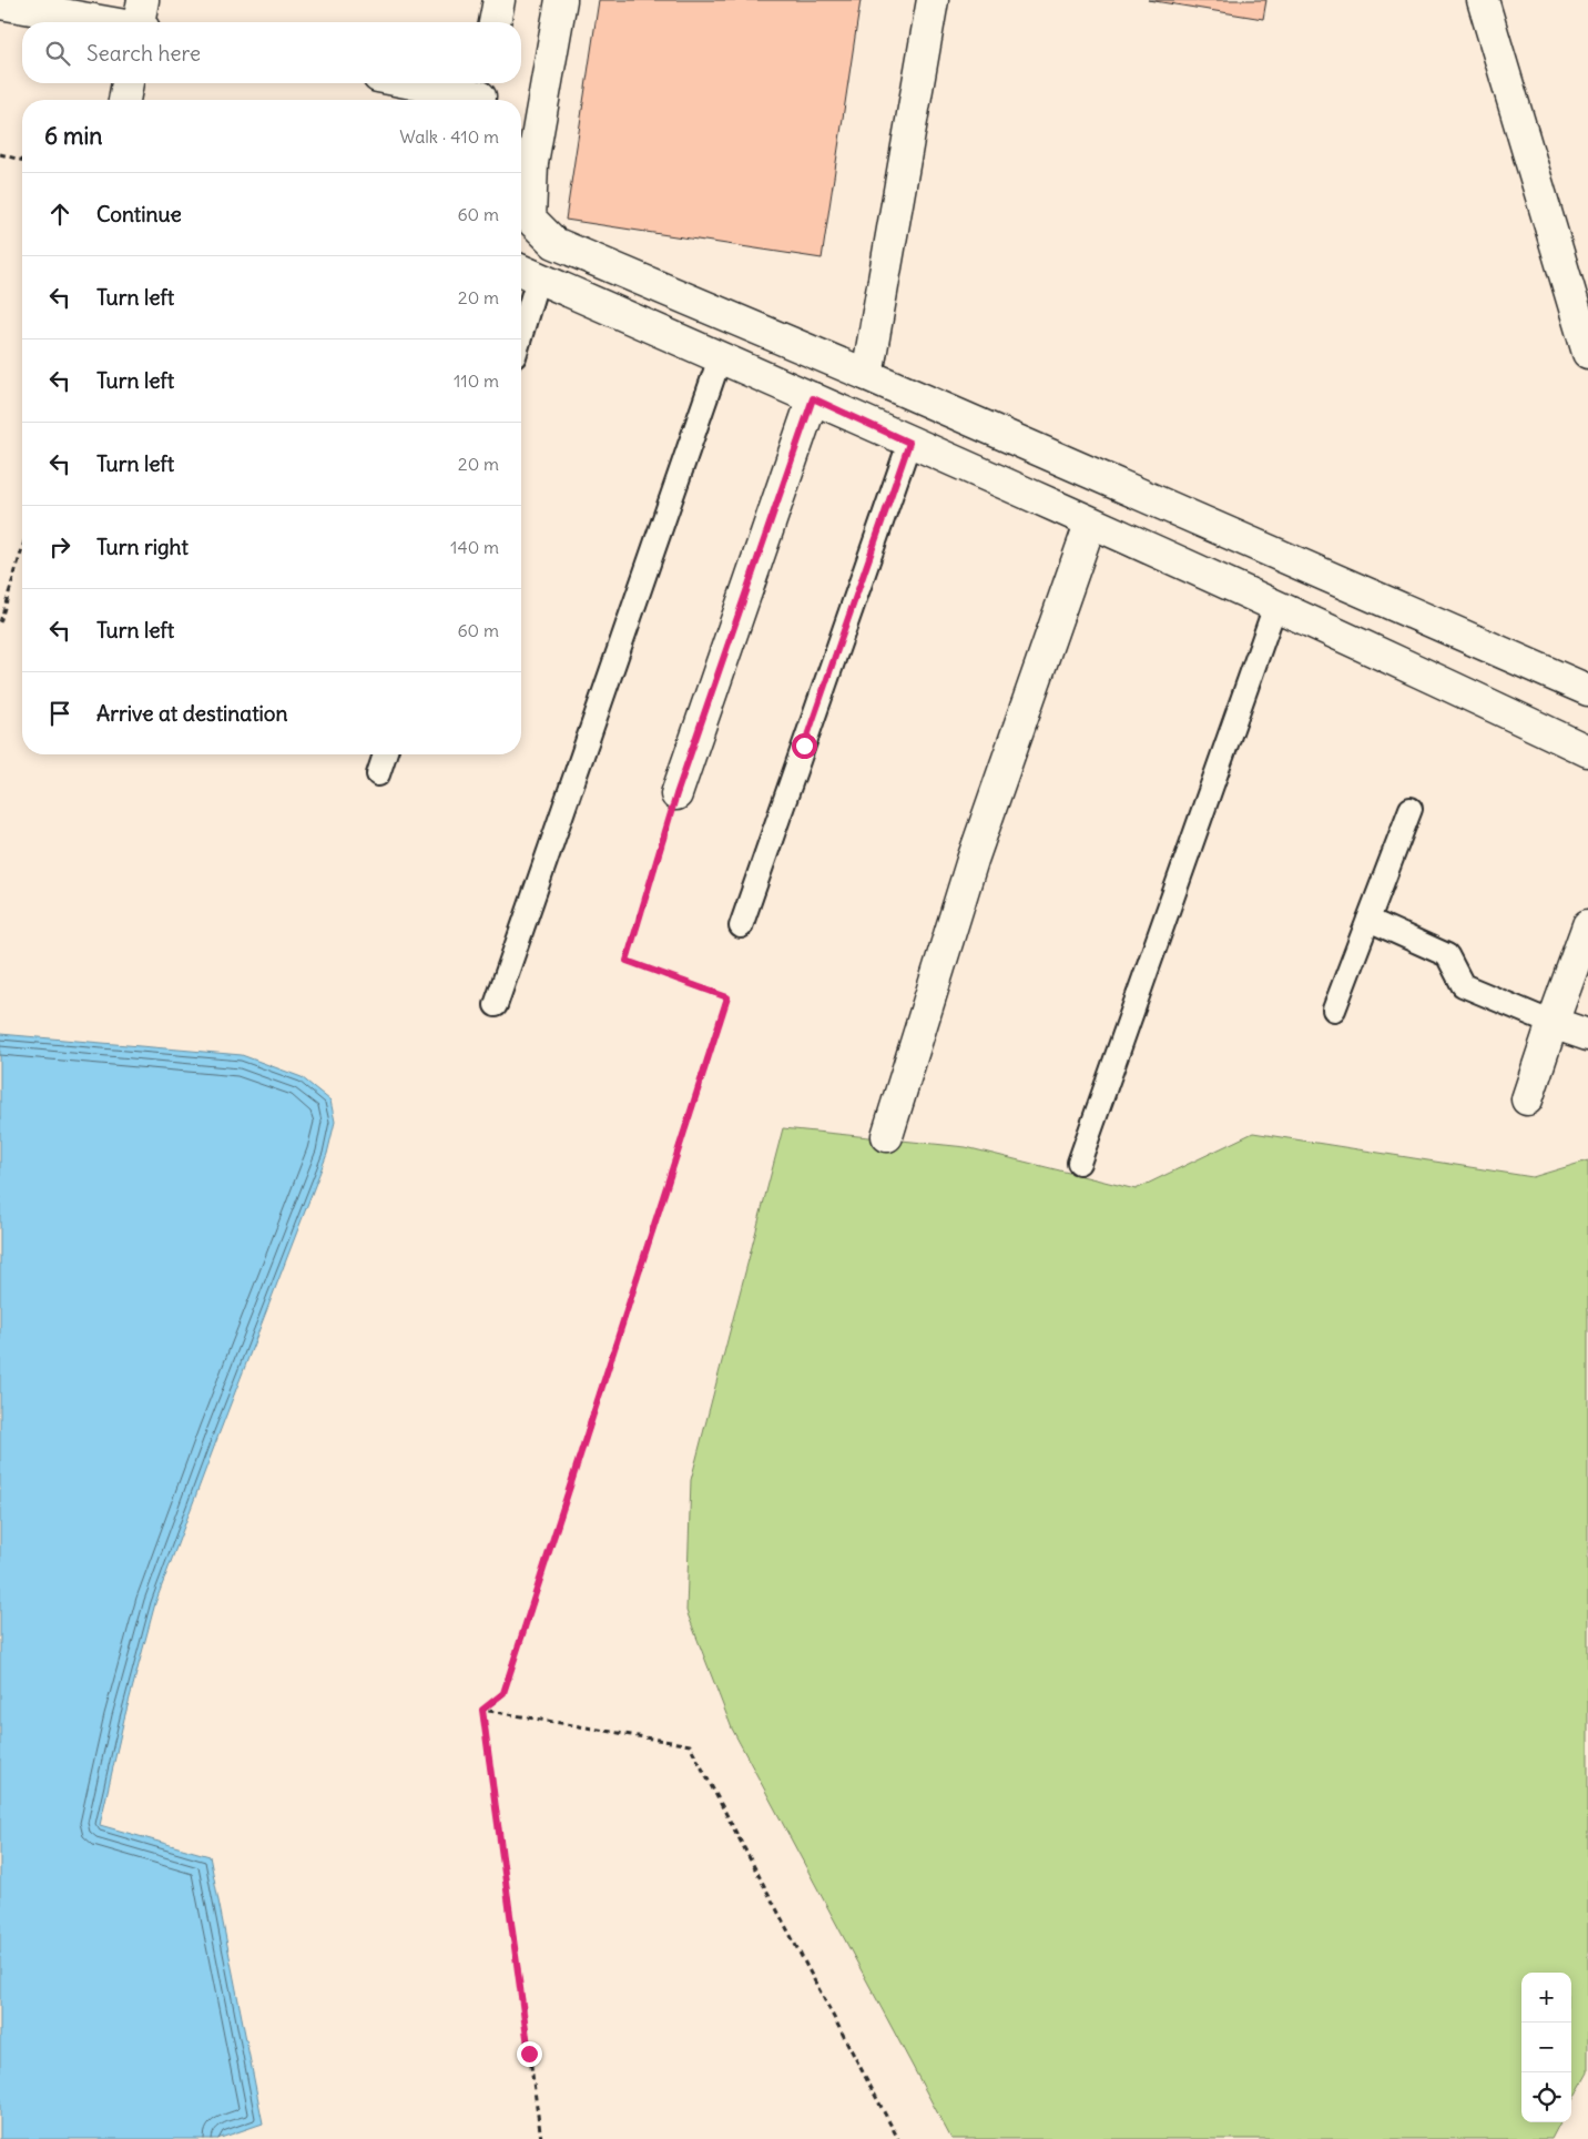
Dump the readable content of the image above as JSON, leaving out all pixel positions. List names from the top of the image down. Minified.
{"page":{"search":"Search here","heading":["6 min","Walk · 410 m"],"list":[["Continue","60 m"],["Turn left","20 m"],["Turn left","110 m"],["Turn left","20 m"],["Turn right","140 m"],["Turn left","60 m"],"Arrive at destination"],"map_buttons":["+","−"]}}
